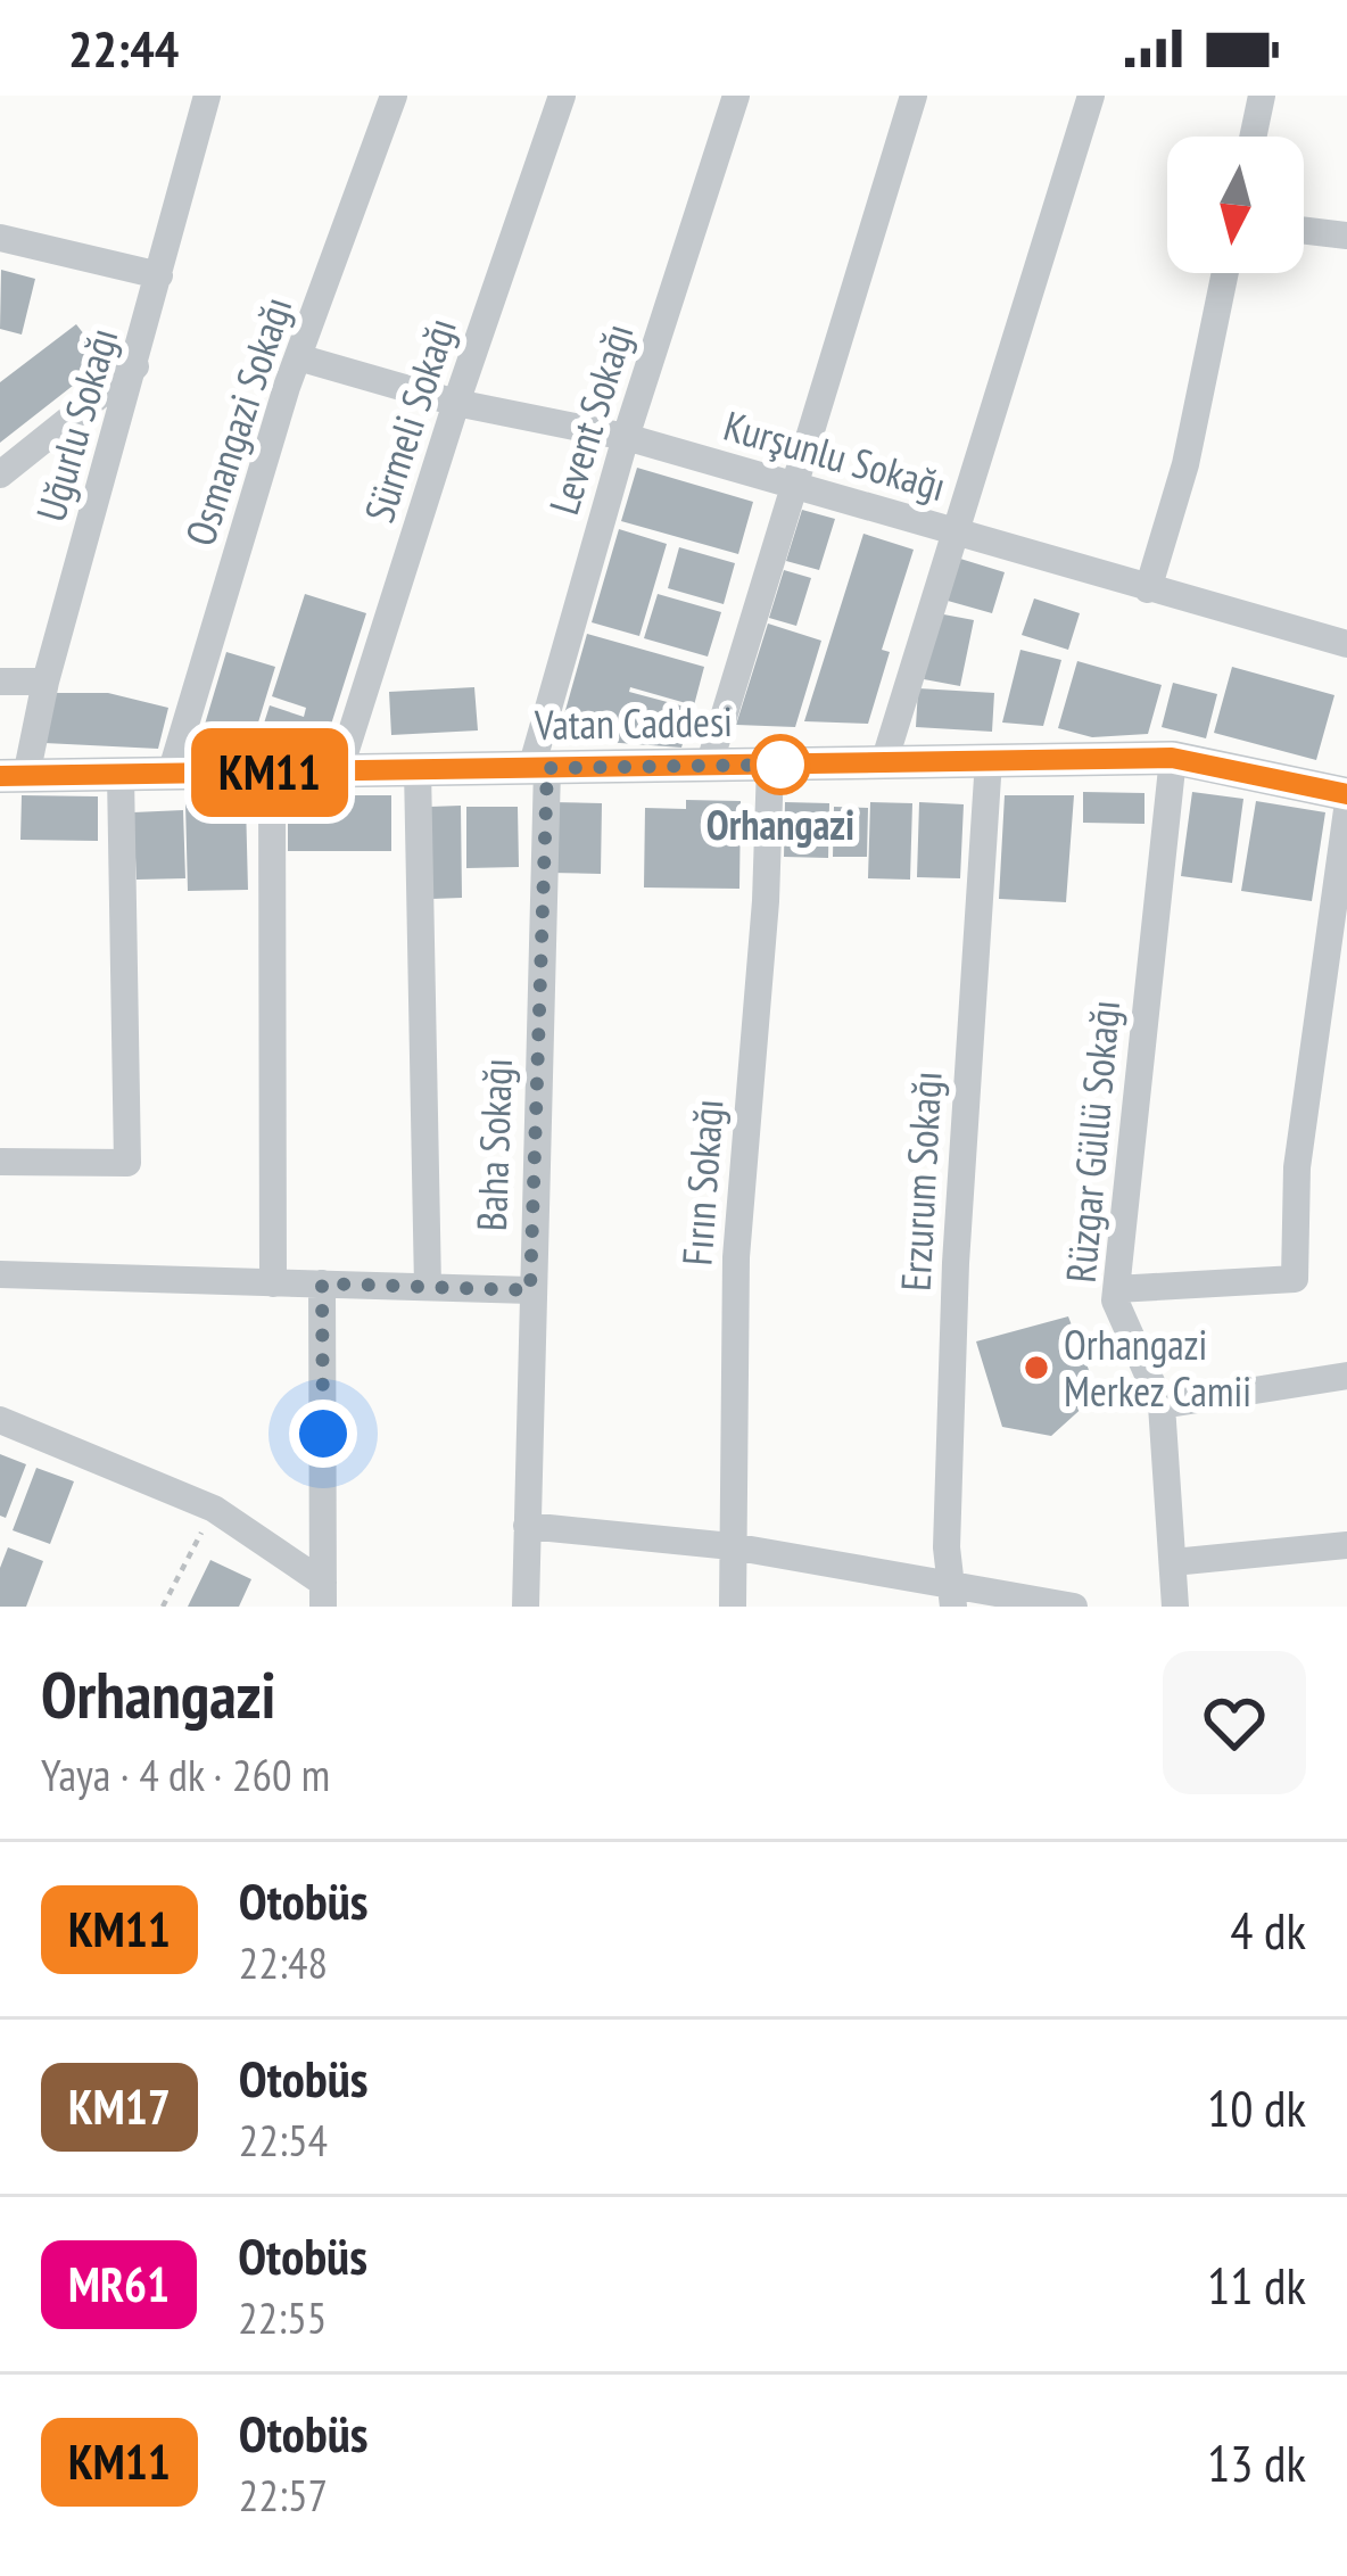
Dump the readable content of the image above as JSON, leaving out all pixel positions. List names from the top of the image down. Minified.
{"streets":{"street":["Levent Sokağı","Sürmeli Sokağı","Osmangazi Sokağı","Uğurlu Sokağı","Kurşunlu Sokağı","Vatan Caddesi","Rüzgar Güllü Sokağı","Baha Sokağı","Erzurum Sokağı","Fırın Sokağı"]},"crossings":[["Levent Sokağı","Kurşunlu Sokağı"],["Levent Sokağı","Vatan Caddesi"],["Levent Sokağı","Baha Sokağı"],["Sürmeli Sokağı","Kurşunlu Sokağı"],["Sürmeli Sokağı","Vatan Caddesi"],["Osmangazi Sokağı","Kurşunlu Sokağı"],["Osmangazi Sokağı","Vatan Caddesi"],["Uğurlu Sokağı","Vatan Caddesi"],["Vatan Caddesi","Rüzgar Güllü Sokağı"],["Vatan Caddesi","Baha Sokağı"],["Vatan Caddesi","Erzurum Sokağı"],["Vatan Caddesi","Fırın Sokağı"]],"places":["Orhangazi","Orhangazi Merkez Camii"],"lines":["bus line KM11"],"north":"bottom","page":{"status":"22:44","on_map":"KM11","heading":["Orhangazi","Yaya · 4 dk · 260 m"],"list":[{"mark":"KM11","name":"Otobüs","note":"22:48","value":"4 dk"},{"mark":"KM17","name":"Otobüs","note":"22:54","value":"10 dk"},{"mark":"MR61","name":"Otobüs","note":"22:55","value":"11 dk"},{"mark":"KM11","name":"Otobüs","note":"22:57","value":"13 dk"}]}}
